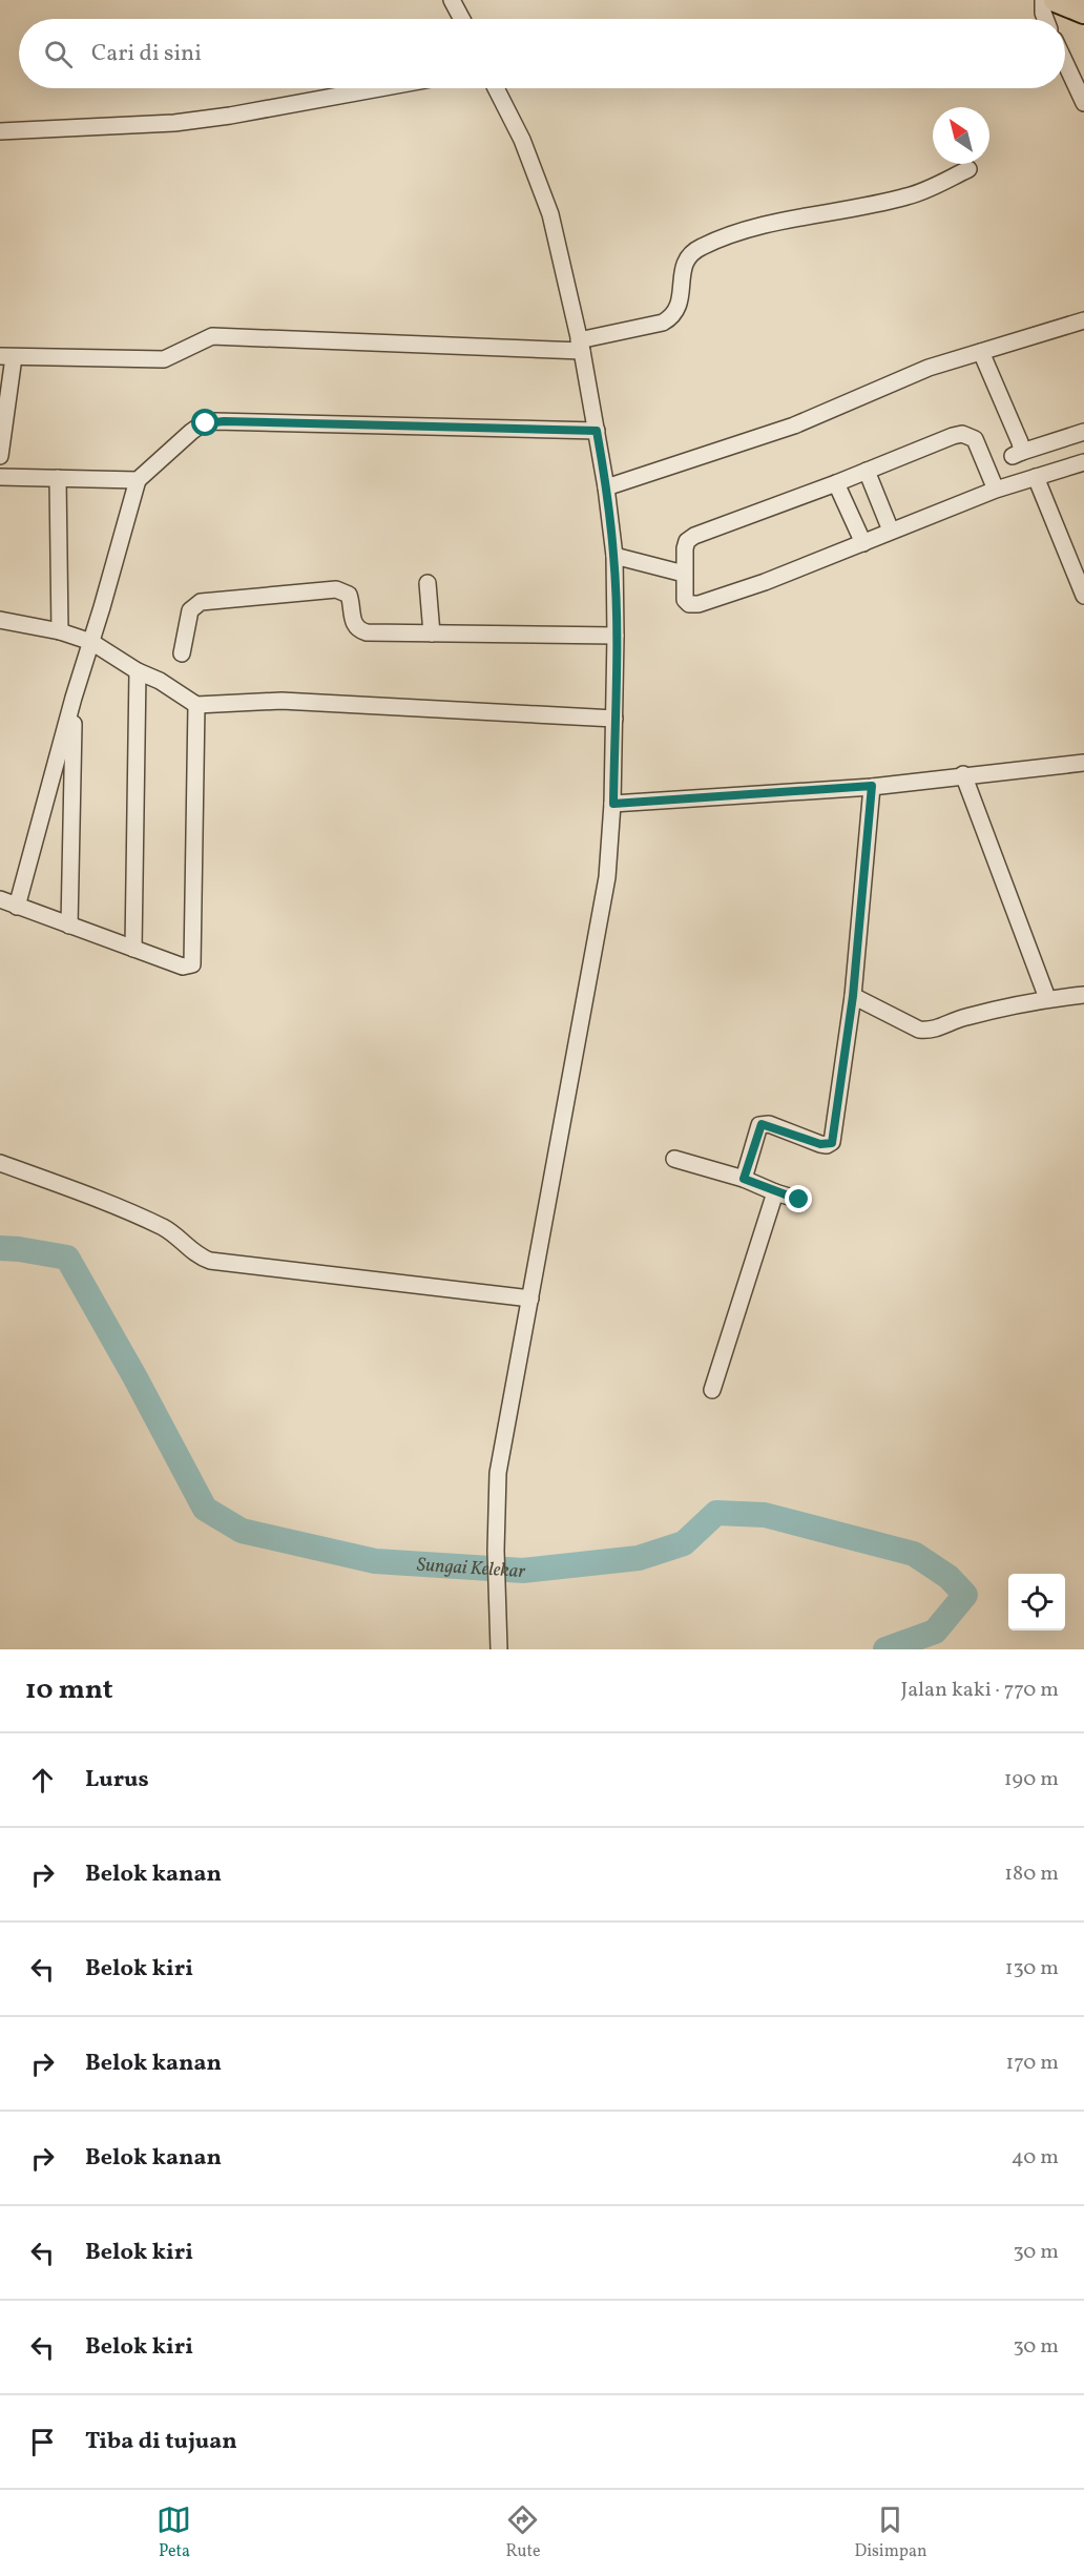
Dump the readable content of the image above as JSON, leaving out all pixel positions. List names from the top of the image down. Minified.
{"water":["Sungai Kelekar"],"north":"top left","page":{"search":"Cari di sini","heading":["10 mnt","Jalan kaki · 770 m"],"list":[["Lurus","190 m"],["Belok kanan","180 m"],["Belok kiri","130 m"],["Belok kanan","170 m"],["Belok kanan","40 m"],["Belok kiri","30 m"],["Belok kiri","30 m"],"Tiba di tujuan"],"nav":["Peta","Rute","Disimpan"]}}
